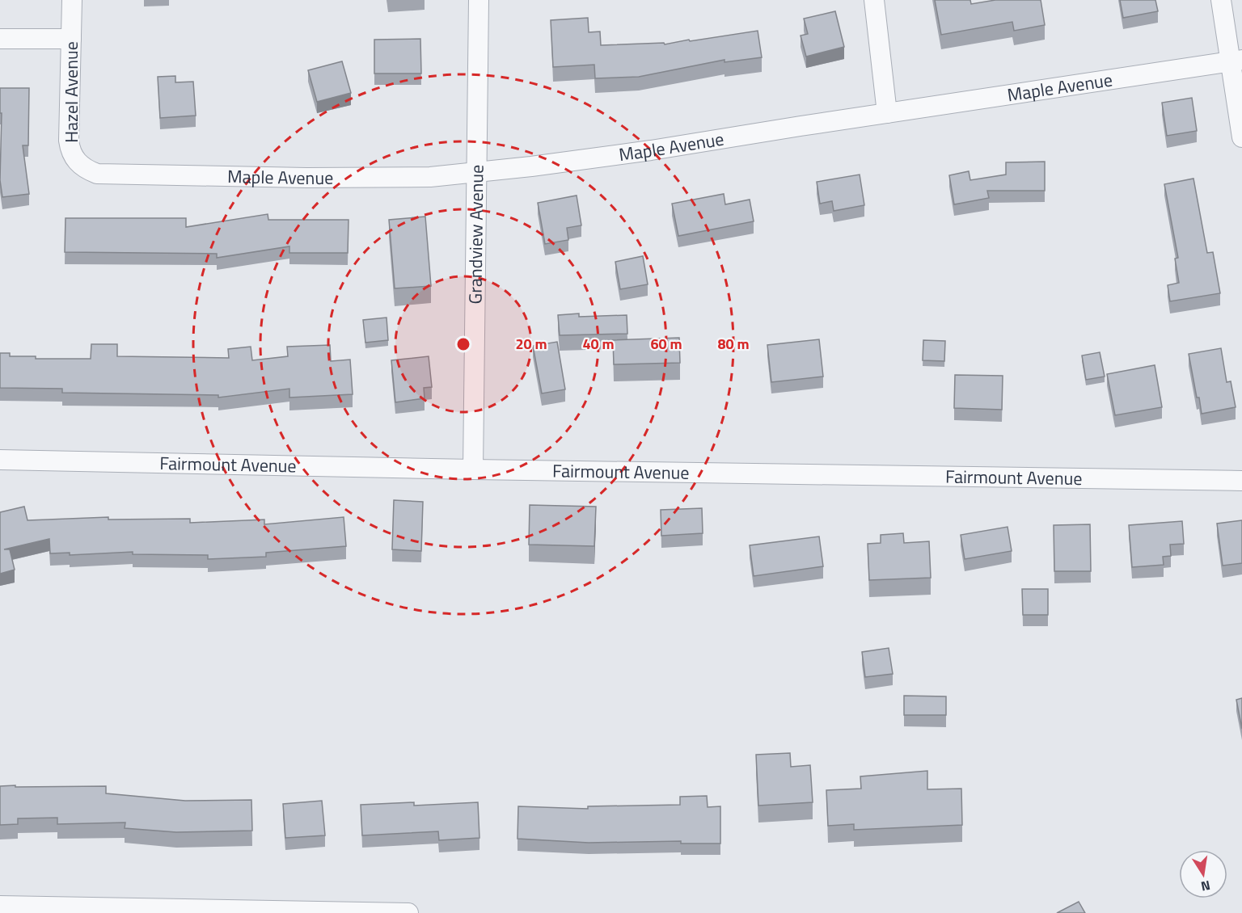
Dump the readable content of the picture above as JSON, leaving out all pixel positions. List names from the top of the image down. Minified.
{"streets":{"street":["Maple Avenue","Hazel Avenue","Grandview Avenue","Fairmount Avenue"]},"crossings":[["Maple Avenue","Hazel Avenue"],["Maple Avenue","Grandview Avenue"],["Grandview Avenue","Fairmount Avenue"]],"north":"bottom","rings":["20 m","40 m","60 m","80 m"]}
